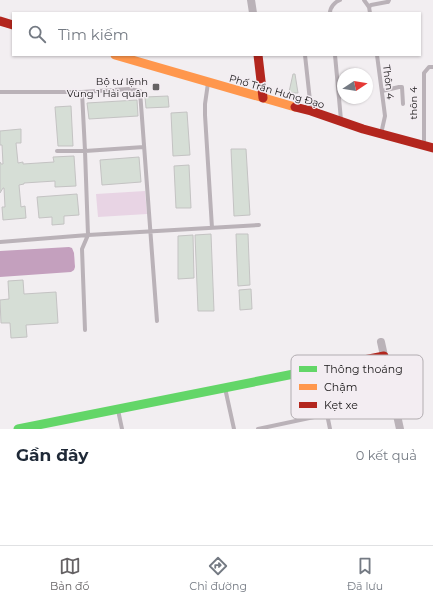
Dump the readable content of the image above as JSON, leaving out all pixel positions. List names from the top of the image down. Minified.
{"streets":{"street":["Phố Trần Hưng Đạo"],"lane":["Thôn 4","thôn 4"]},"crossings":[["Thôn 4","Phố Trần Hưng Đạo"],["Phố Trần Hưng Đạo","thôn 4"]],"places":{"transit":["Bộ tư lệnh Vùng 1 Hải quân"]},"legend":["Thông thoáng","Chậm","Kẹt xe"],"north":"right","page":{"search":"Tìm kiếm","heading":["Gần đây","0 kết quả"],"nav":["Bản đồ","Chỉ đường","Đã lưu"]}}
